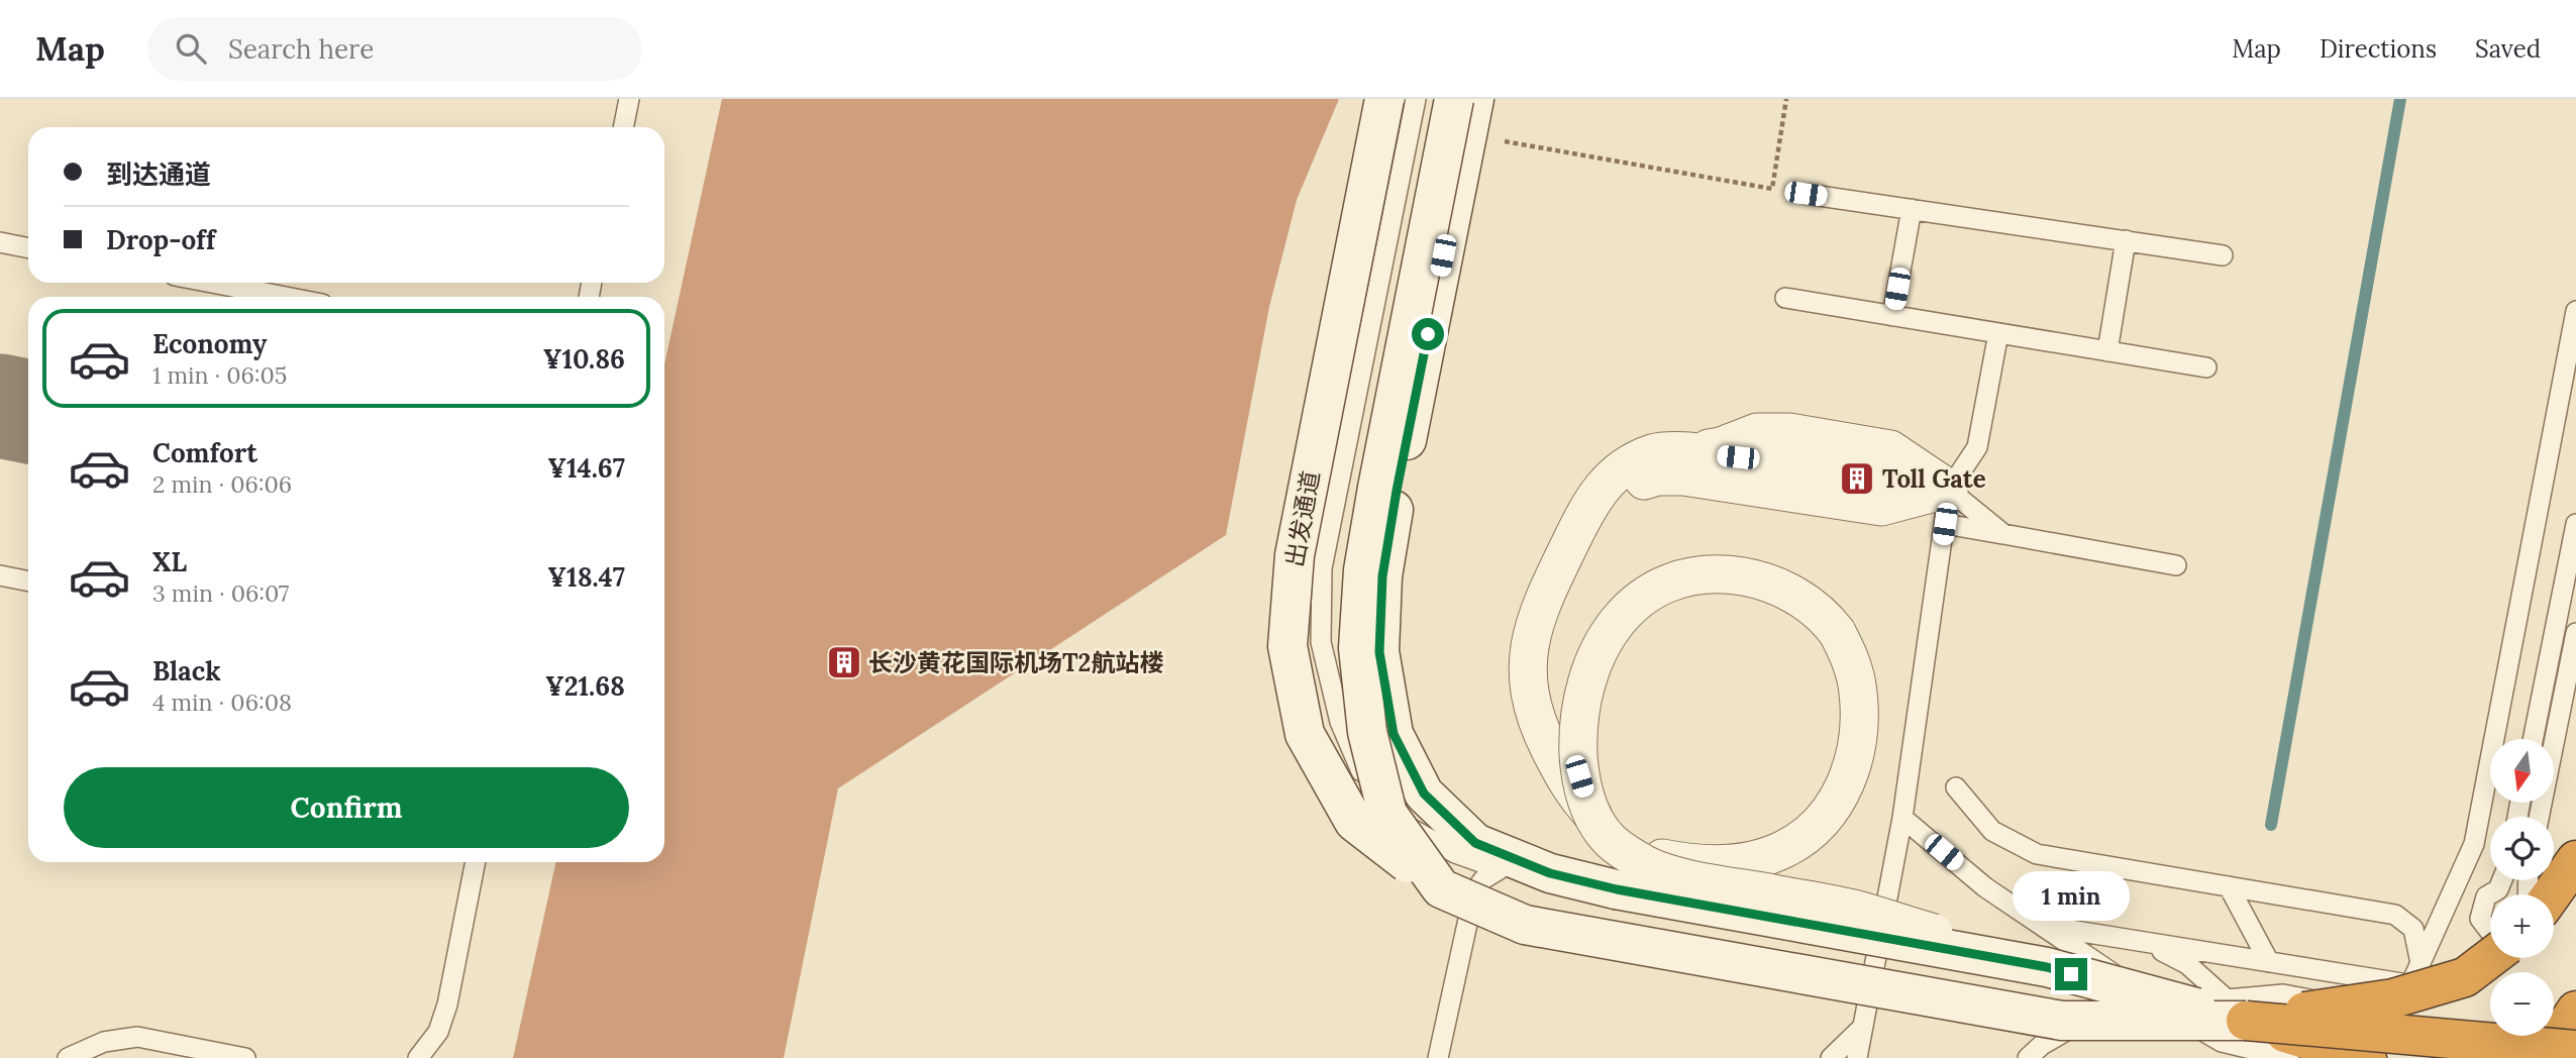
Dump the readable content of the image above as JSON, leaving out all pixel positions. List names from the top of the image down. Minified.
{"streets":{"street":["出发通道"]},"places":{"building":["Toll Gate","长沙黄花国际机场T2航站楼"]},"north":"bottom","page":{"header":"Map","search":"Search here","nav":["Map","Directions","Saved"],"banner":["到达通道","Drop-off"],"list":[{"name":"Economy","note":"1 min · 06:05","value":"¥10.86"},{"name":"Comfort","note":"2 min · 06:06","value":"¥14.67"},{"name":"XL","note":"3 min · 06:07","value":"¥18.47"},{"name":"Black","note":"4 min · 06:08","value":"¥21.68"}],"map_buttons":["+","−"],"buttons":"Confirm","bubble":"1 min"}}
